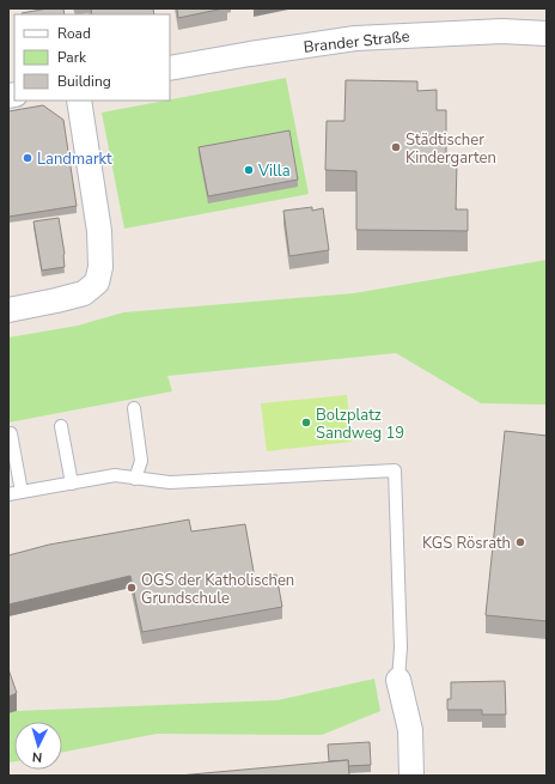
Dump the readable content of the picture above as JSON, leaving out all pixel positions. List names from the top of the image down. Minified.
{"streets":{"street":["Brander Straße"]},"places":["Städtischer Kindergarten","Landmarkt","Villa","Bolzplatz Sandweg 19","KGS Rösrath","OGS der Katholischen Grundschule"],"legend":["Road","Park","Building"],"north":"bottom"}
